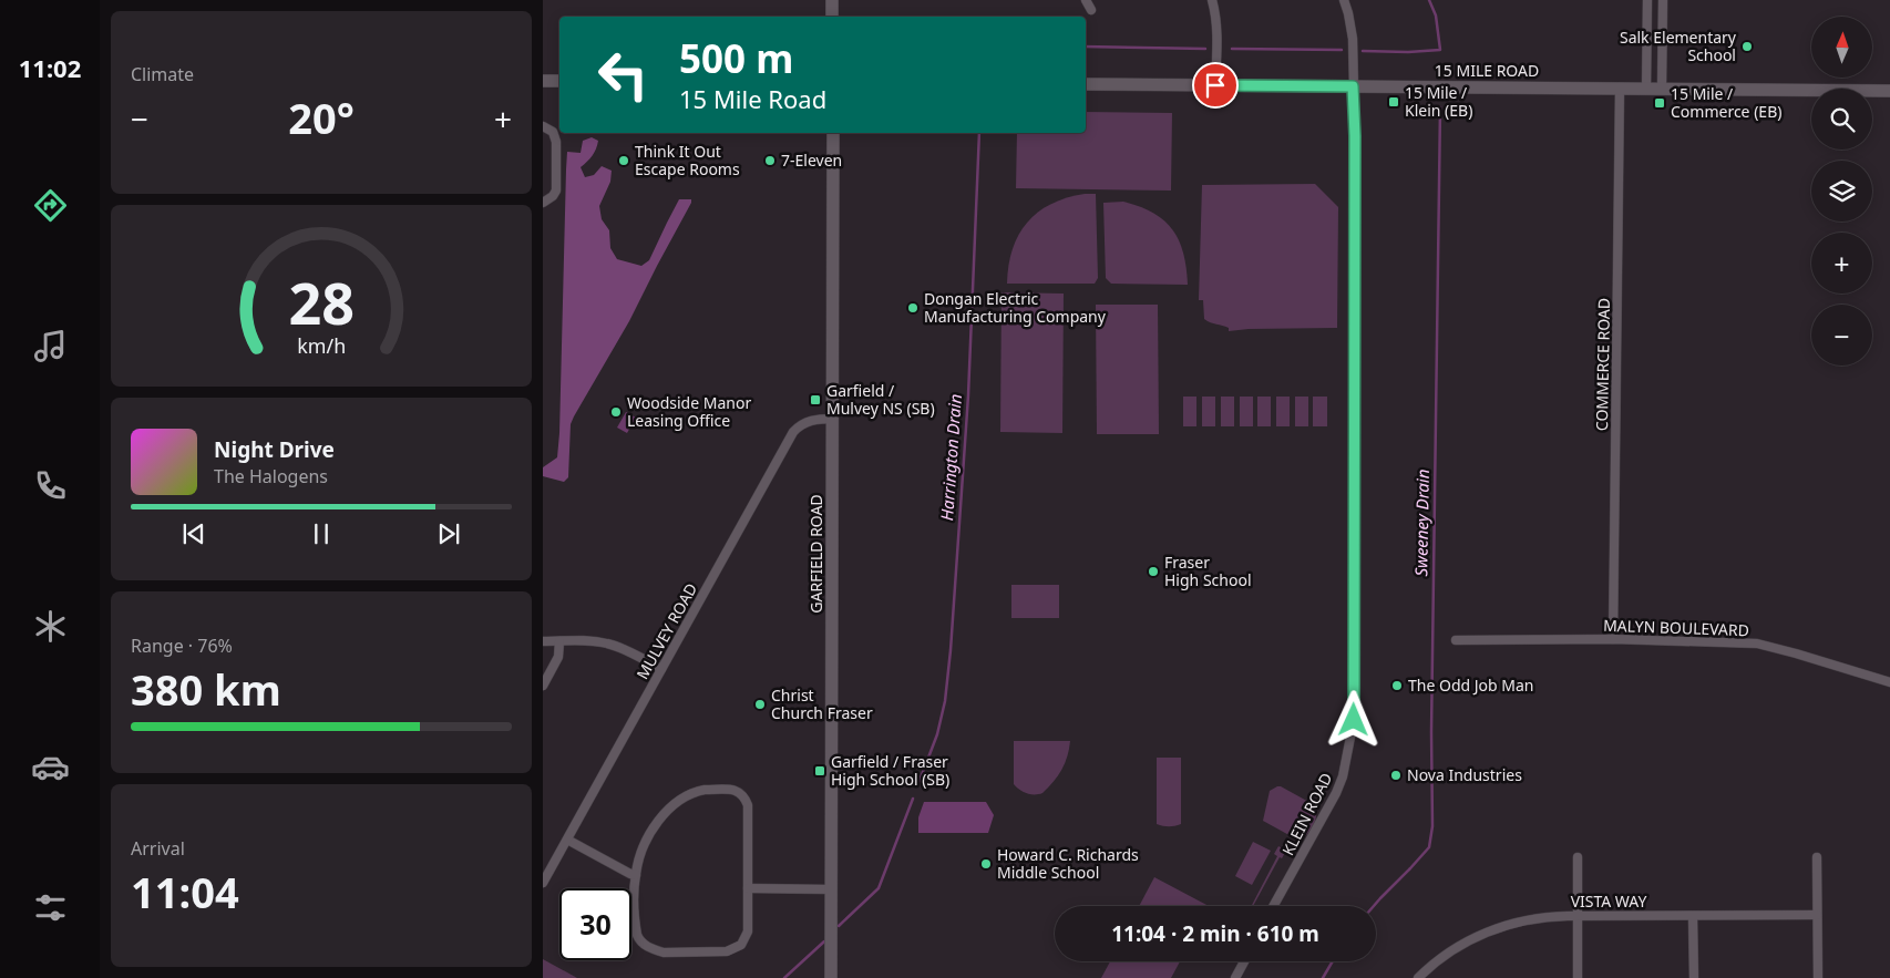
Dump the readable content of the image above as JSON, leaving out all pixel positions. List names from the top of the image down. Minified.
{"streets":{"main road":["15 MILE ROAD","GARFIELD ROAD"],"street":["COMMERCE ROAD","MALYN BOULEVARD","MULVEY ROAD","KLEIN ROAD","VISTA WAY"]},"crossings":[["15 MILE ROAD","COMMERCE ROAD"],["15 MILE ROAD","KLEIN ROAD"],["COMMERCE ROAD","MALYN BOULEVARD"],["GARFIELD ROAD","MULVEY ROAD"]],"water":["Harrington Drain","Sweeney Drain"],"places":{"other":["Salk Elementary School","Think It Out Escape Rooms","7-Eleven","Dongan Electric Manufacturing Company","Woodside Manor Leasing Office","Fraser High School","The Odd Job Man","Christ Church Fraser","Nova Industries","Howard C. Richards Middle School"],"transit":["15 Mile / Klein (EB)","15 Mile / Commerce (EB)","Garfield / Mulvey NS (SB)","Garfield / Fraser High School (SB)"]},"north":"top","page":{"tabs":"11:02","tile":["Climate",["Range · 76%","380 km"],["Arrival","11:04"]],"map_buttons":["+","−"],"turn":["500 m","15 Mile Road"],"heat":["−","20°","+"],"song":["Night Drive","The Halogens"],"limit":"30","trip":"11:04 · 2 min · 610 m","gauge":["28","km/h"]}}
